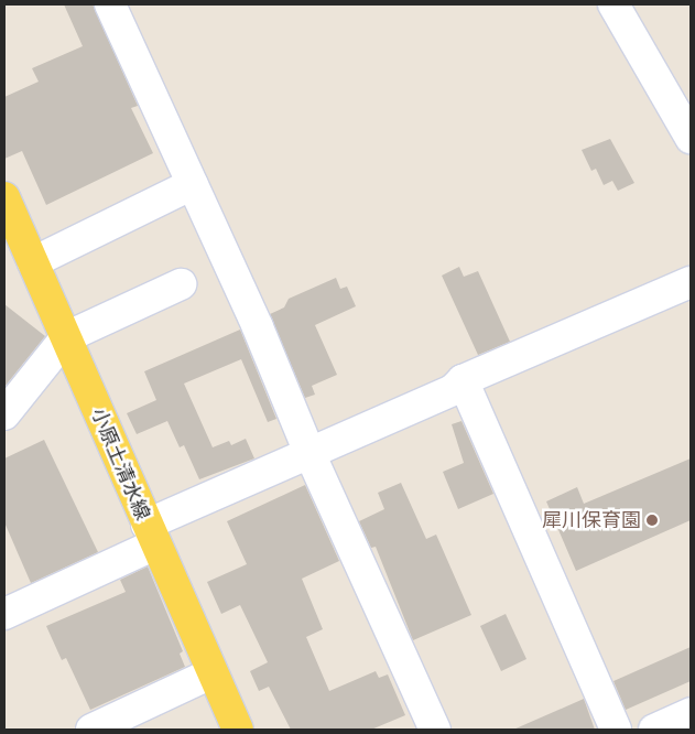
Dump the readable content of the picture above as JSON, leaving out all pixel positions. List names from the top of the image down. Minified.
{"streets":{"main road":["小原土清水線"]},"places":["犀川保育園"]}
